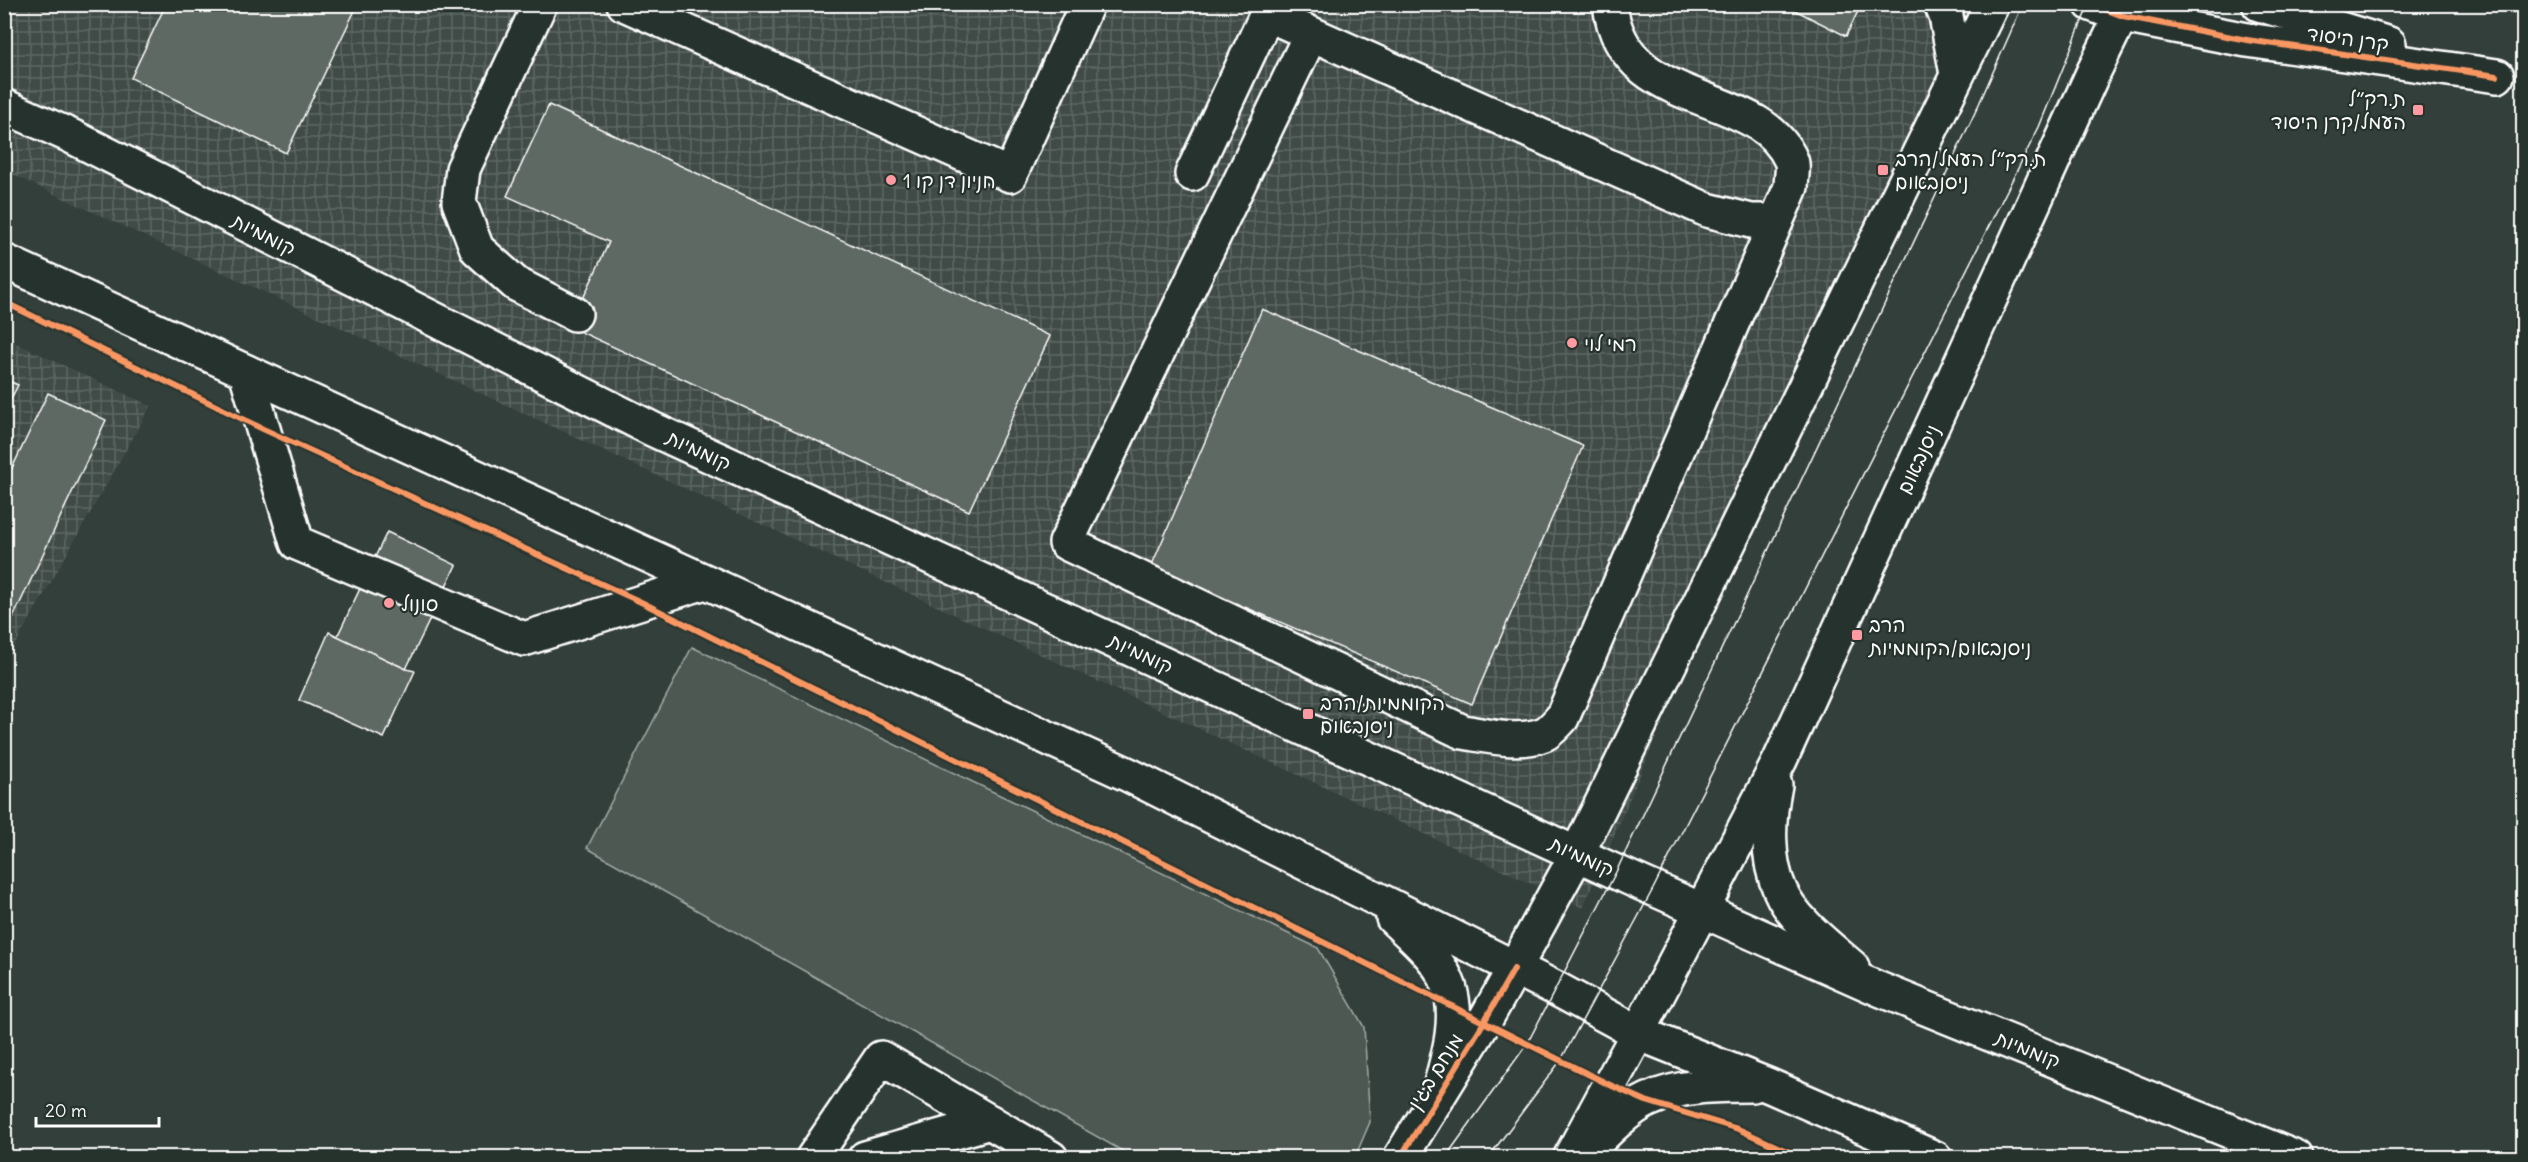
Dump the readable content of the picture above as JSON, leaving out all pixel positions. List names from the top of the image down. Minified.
{"streets":{"main road":["קרן היסוד","קוממיות","ניסנבאום","מנחם בגין"]},"crossings":[["קרן היסוד","ניסנבאום"],["קוממיות","ניסנבאום"],["קוממיות","מנחם בגין"]],"places":{"transit":["ת.רק״ל העמל/קרן היסוד","ת.רק״ל העמל/הרב ניסנבאום","הרב ניסנבאום/הקוממיות","הקוממיות/הרב ניסנבאום"],"other":["חניון דן קו 1","רמי לוי","סונול"]},"scale_bar":"20 m"}
